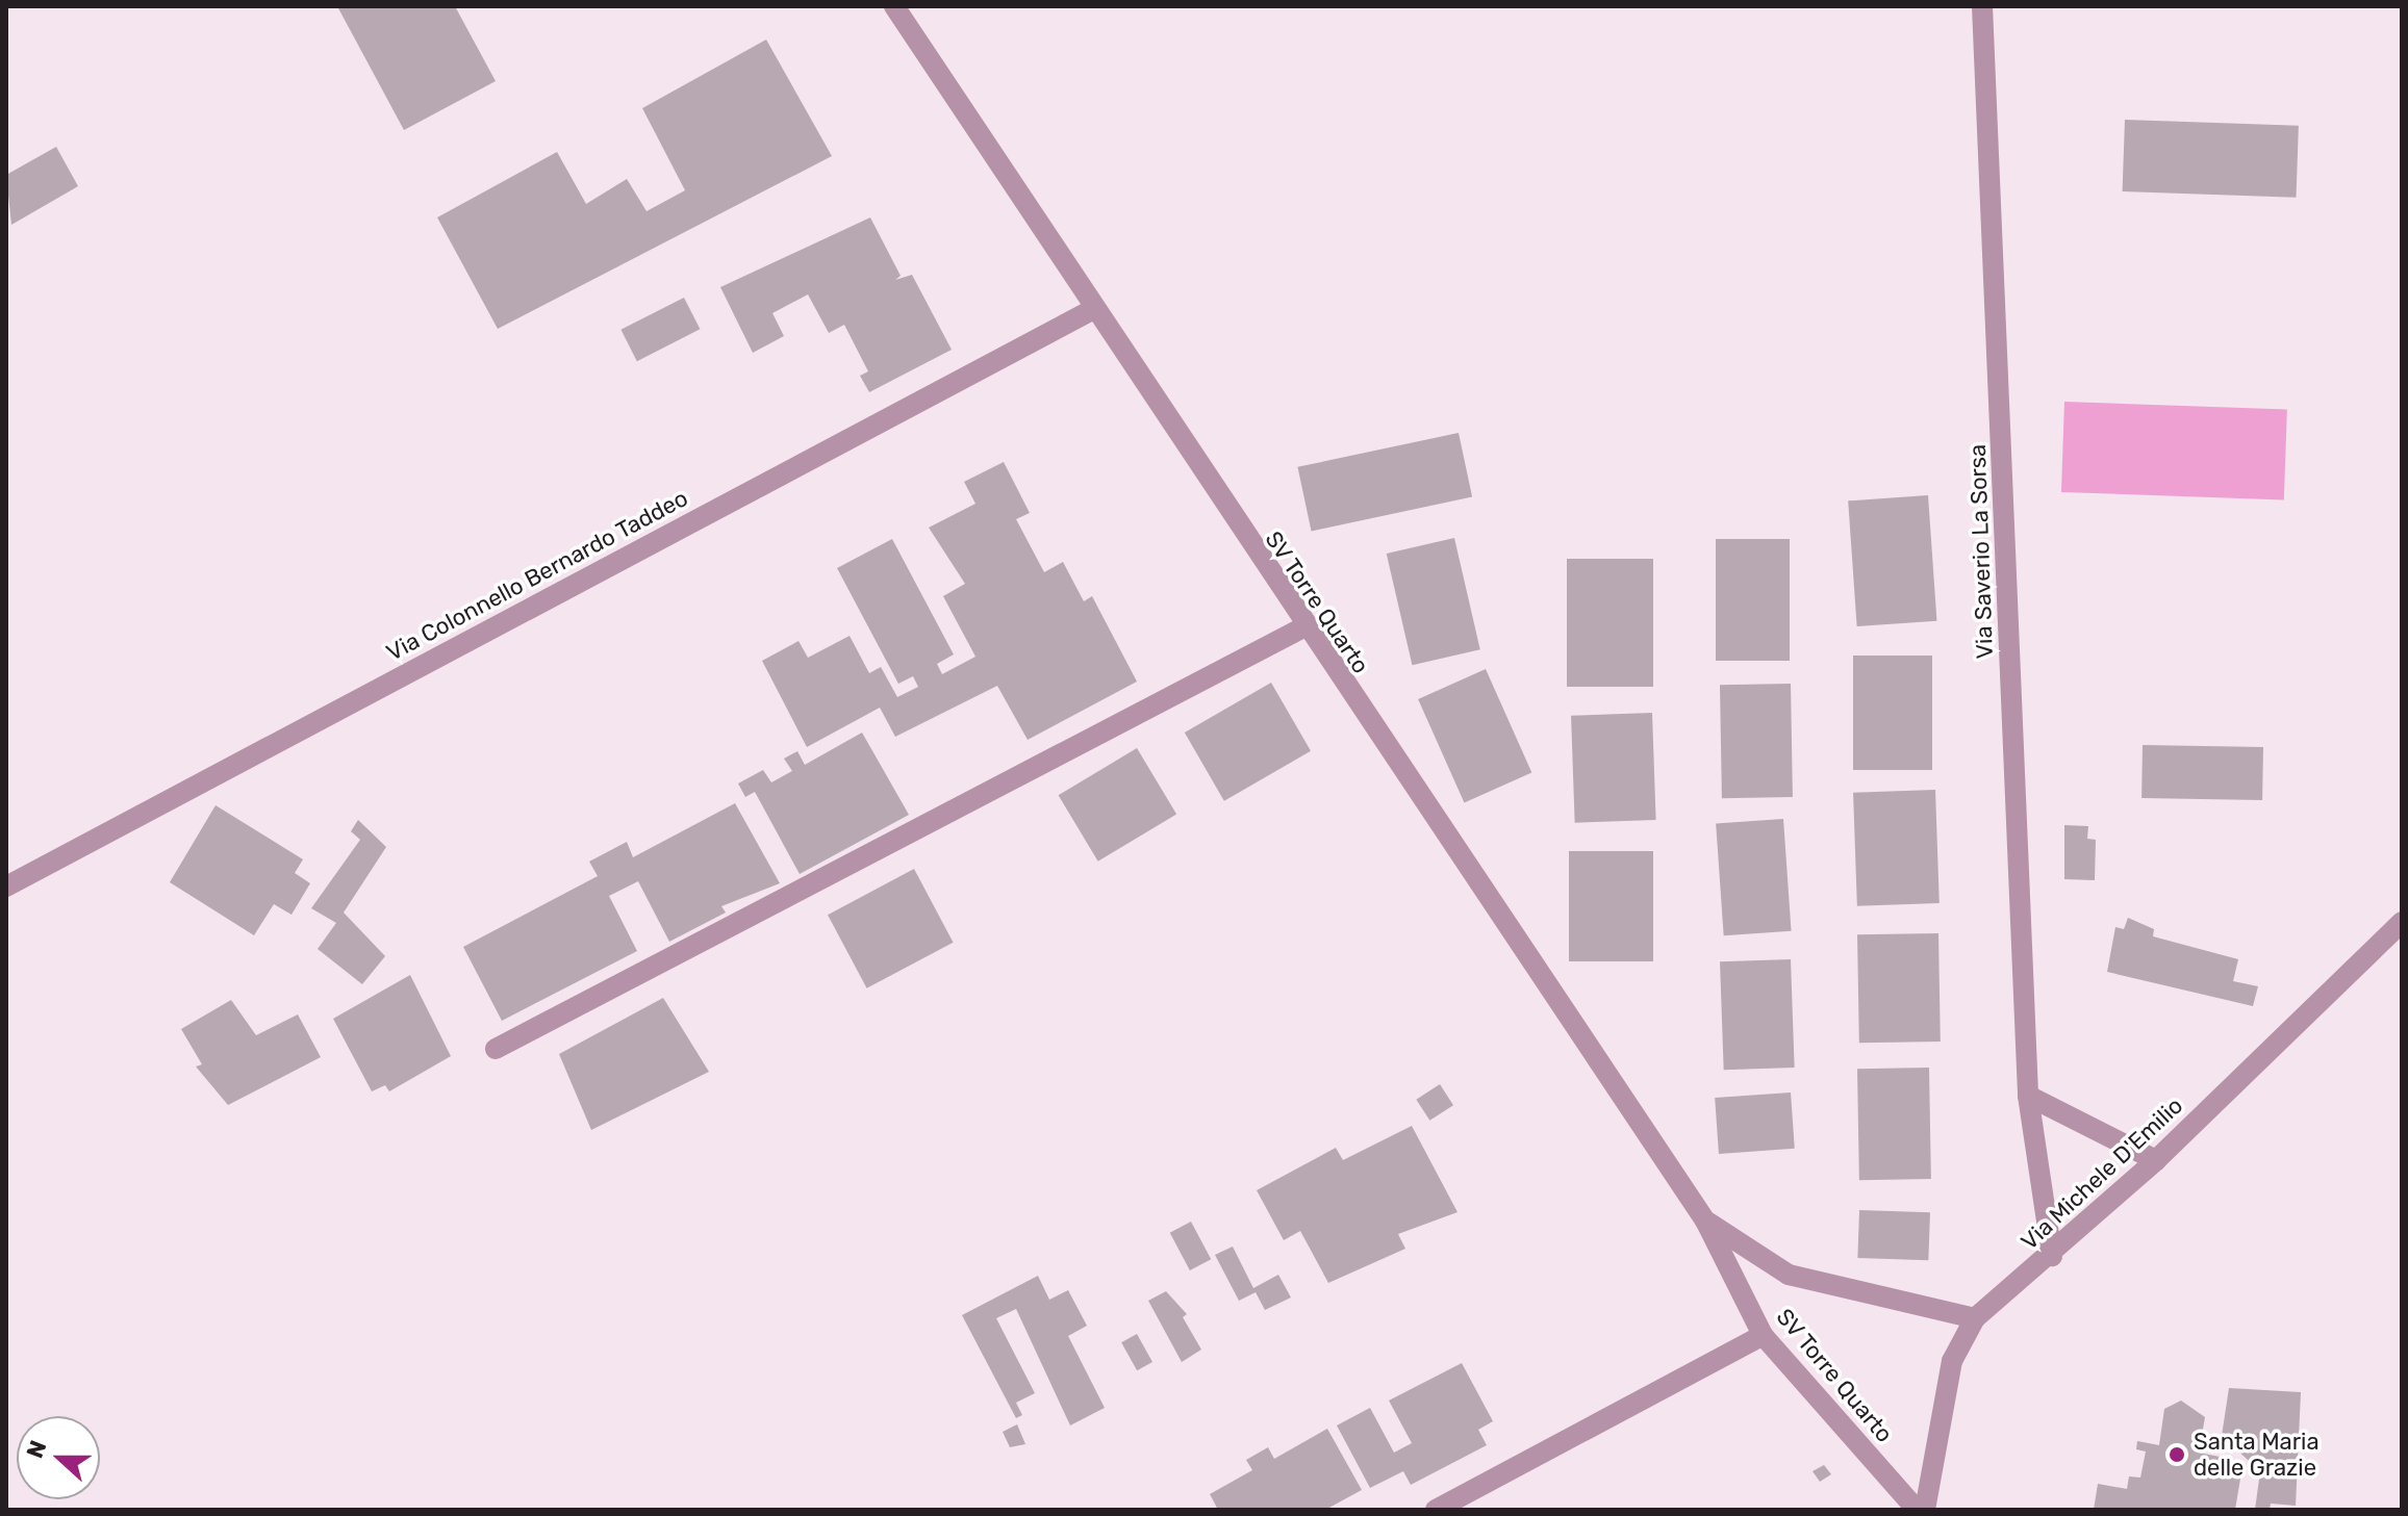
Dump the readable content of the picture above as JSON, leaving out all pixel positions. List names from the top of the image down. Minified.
{"streets":{"street":["Via Saverio La Sorsa","Via Colonnello Bernardo Taddeo","SV Torre Quarto","Via Michele D'Emilio"]},"crossings":[["Via Saverio La Sorsa","Via Michele D'Emilio"],["Via Colonnello Bernardo Taddeo","SV Torre Quarto"],["SV Torre Quarto","Via Michele D'Emilio"]],"places":["Santa Maria delle Grazie"],"north":"left"}
